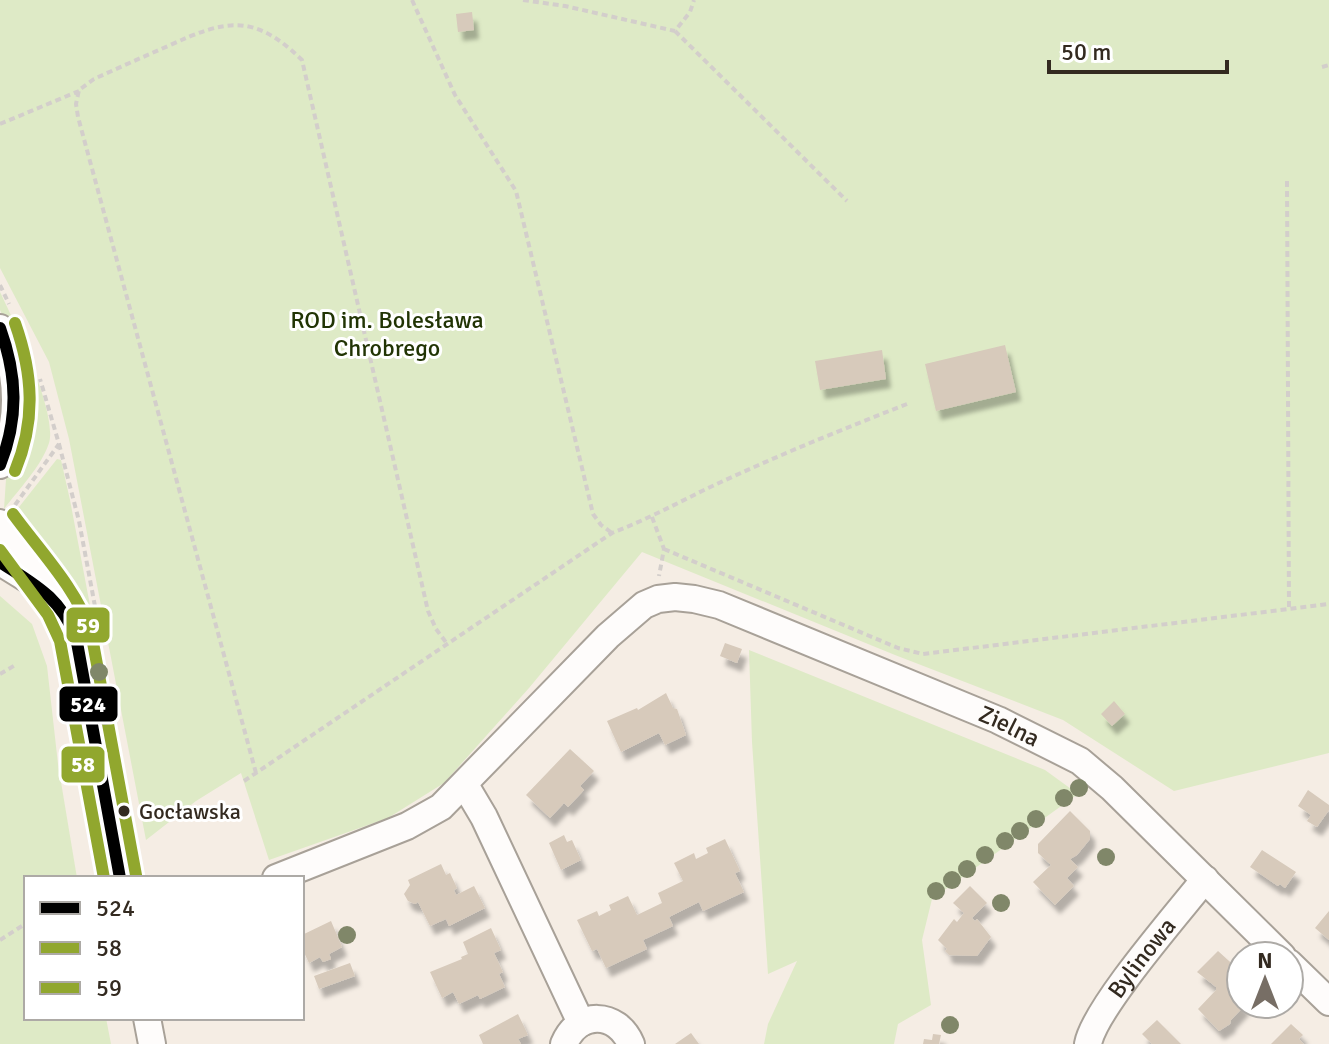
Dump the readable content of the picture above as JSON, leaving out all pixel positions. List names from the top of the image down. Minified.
{"streets":{"street":["Zielna","Bylinowa"]},"crossings":[["Zielna","Bylinowa"]],"parks":["ROD im. Bolesława Chrobrego"],"places":["Gocławska"],"lines":["transit line 59","transit line 524","transit line 58"],"legend":["524","58","59"],"scale_bar":"50 m","north":"top"}
